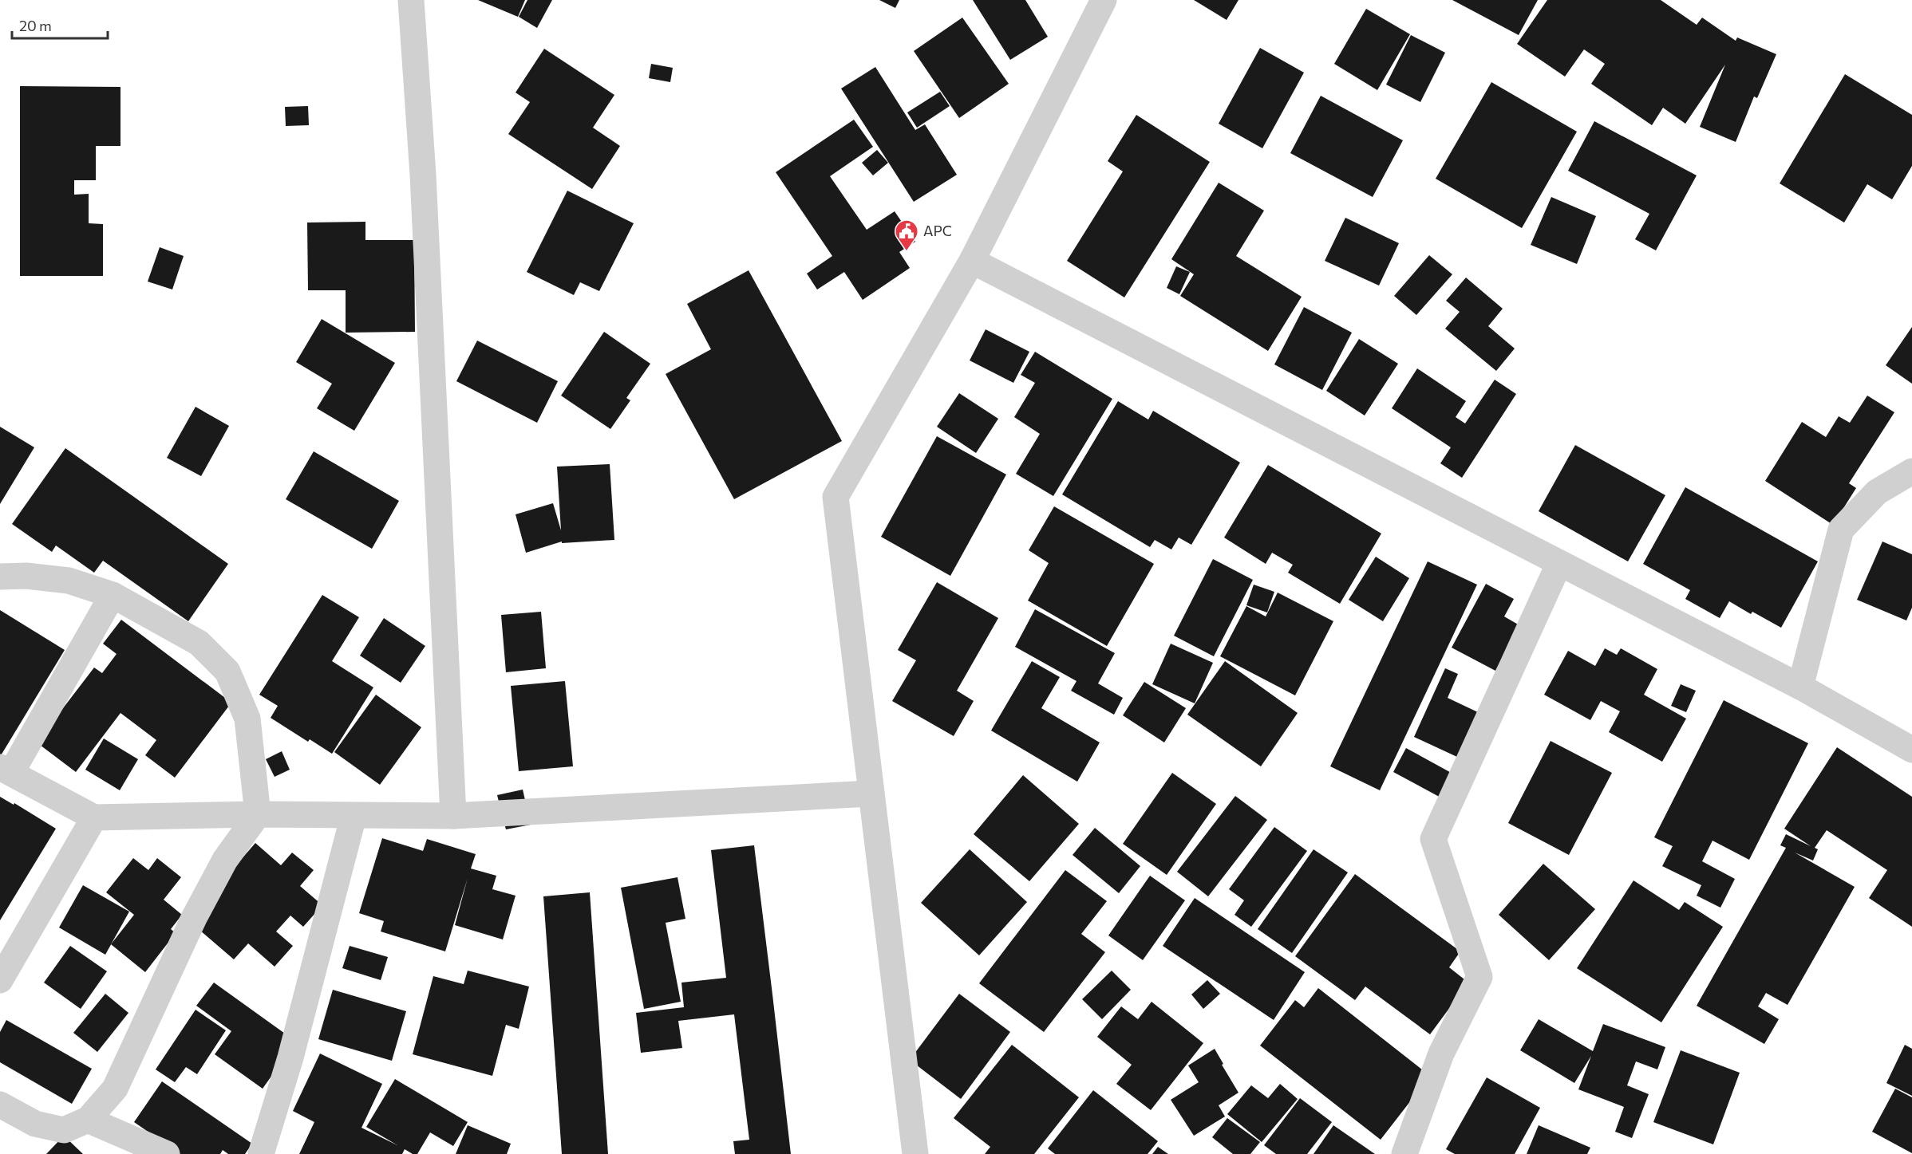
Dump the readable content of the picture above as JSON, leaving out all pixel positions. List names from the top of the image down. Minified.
{"places":{"public building":["APC"]},"scale_bar":"20 m"}
